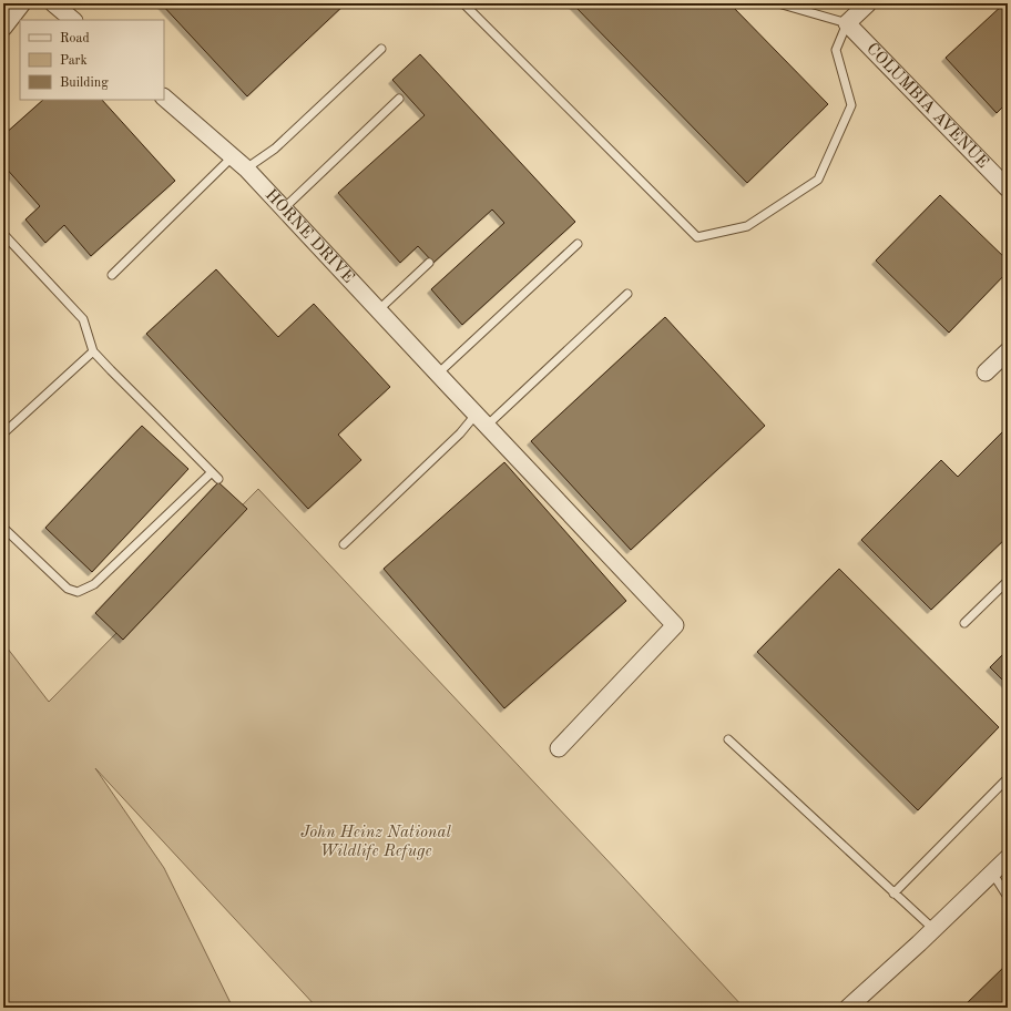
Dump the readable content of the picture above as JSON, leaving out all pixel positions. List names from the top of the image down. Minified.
{"streets":{"street":["COLUMBIA AVENUE","HORNE DRIVE"]},"parks":["John Heinz National Wildlife Refuge"],"legend":["Road","Park","Building"]}
